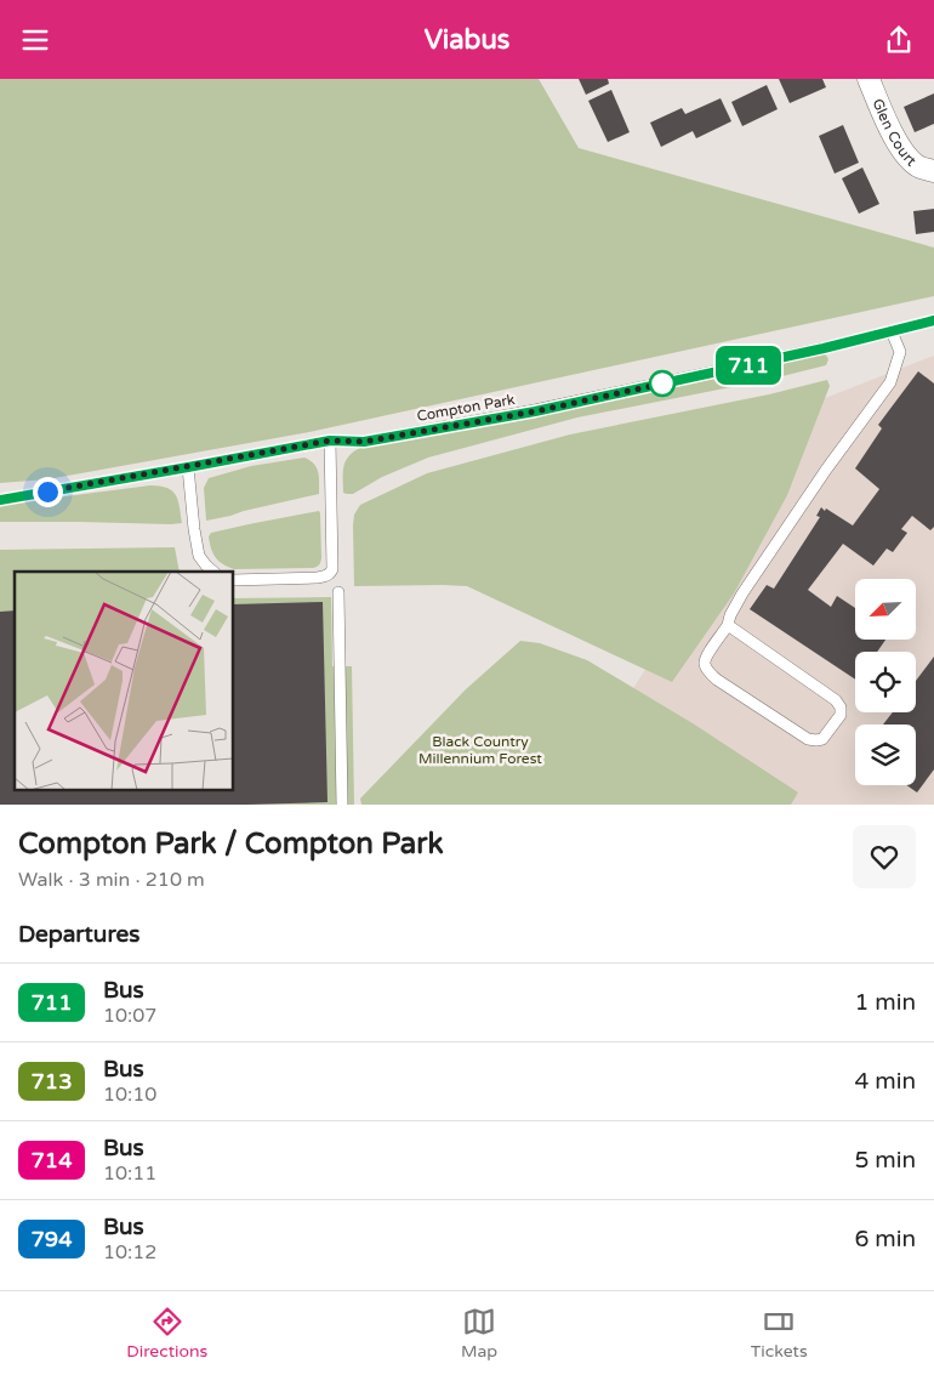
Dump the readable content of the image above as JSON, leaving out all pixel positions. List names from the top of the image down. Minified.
{"streets":{"street":["Glen Court"],"lane":["Compton Park"]},"parks":["Black Country Millennium Forest"],"lines":["bus line 711"],"north":"bottom left","page":{"header":"Viabus","on_map":"711","heading":[["Compton Park / Compton Park","Walk · 3 min · 210 m"],"Departures"],"list":[{"mark":"711","name":"Bus","note":"10:07","value":"1 min"},{"mark":"713","name":"Bus","note":"10:10","value":"4 min"},{"mark":"714","name":"Bus","note":"10:11","value":"5 min"},{"mark":"794","name":"Bus","note":"10:12","value":"6 min"}],"tabs":["Directions","Map","Tickets"]}}
